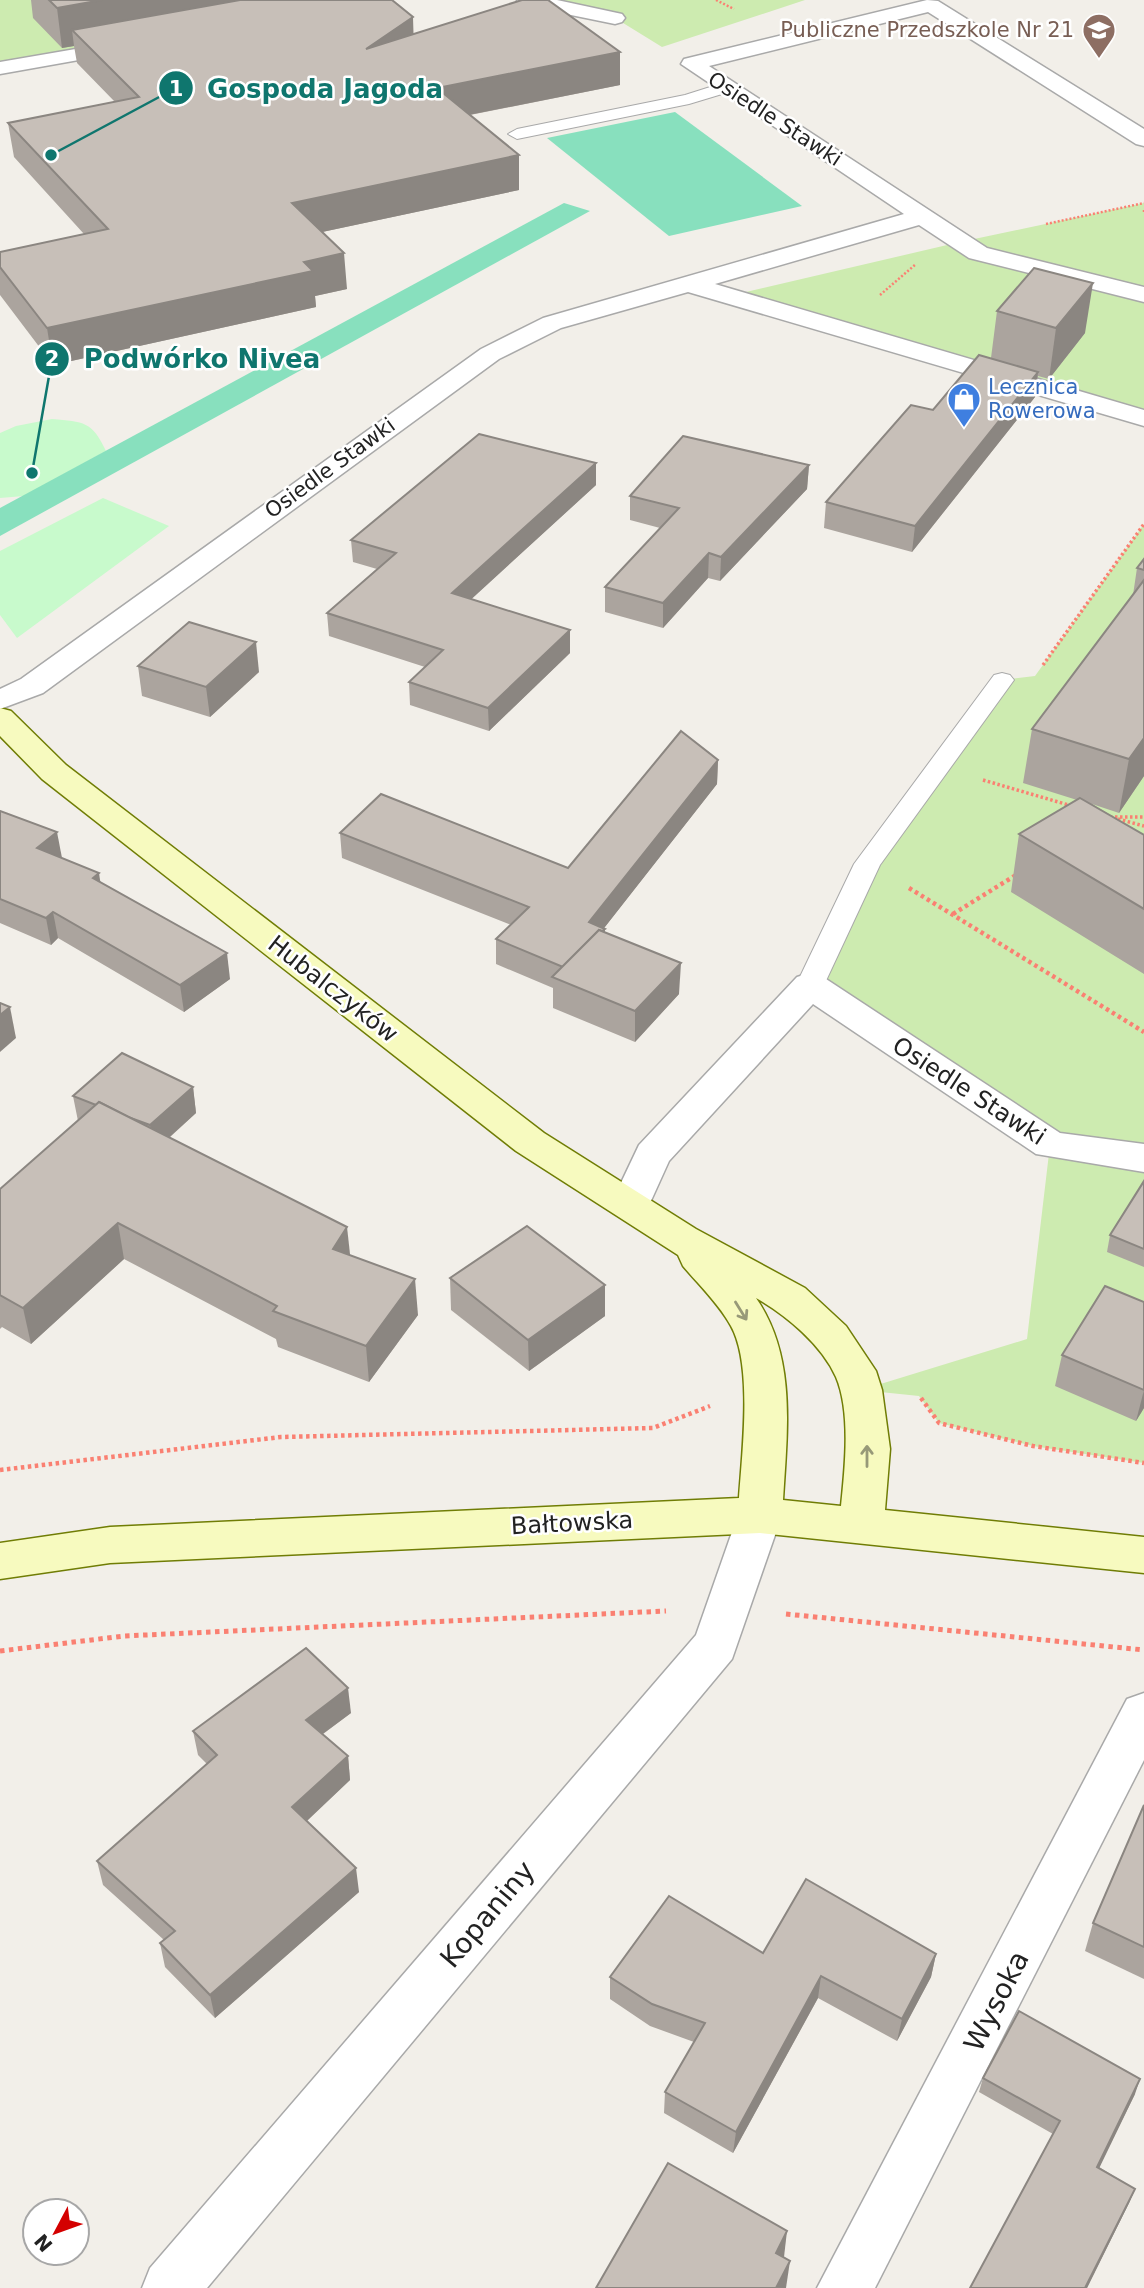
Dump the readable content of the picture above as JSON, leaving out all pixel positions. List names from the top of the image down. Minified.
{"streets":{"street":["Osiedle Stawki","Hubalczyków","Bałtowska","Kopaniny","Wysoka"]},"crossings":[["Hubalczyków","Bałtowska"],["Hubalczyków","Kopaniny"],["Bałtowska","Kopaniny"]],"places":{"school or university":["Publiczne Przedszkole Nr 21"],"other":["Gospoda Jagoda","Podwórko Nivea"],"shop":["Lecznica Rowerowa"]},"north":"bottom left"}
